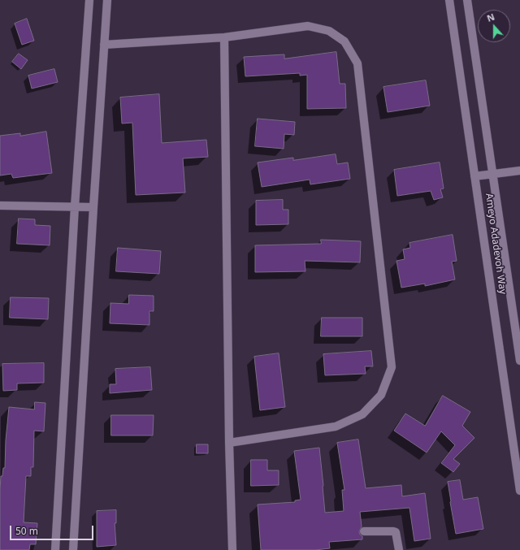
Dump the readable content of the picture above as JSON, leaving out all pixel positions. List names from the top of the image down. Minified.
{"streets":{"street":["Ameyo Adadevoh Way"]},"scale_bar":"50 m","north":"top"}
